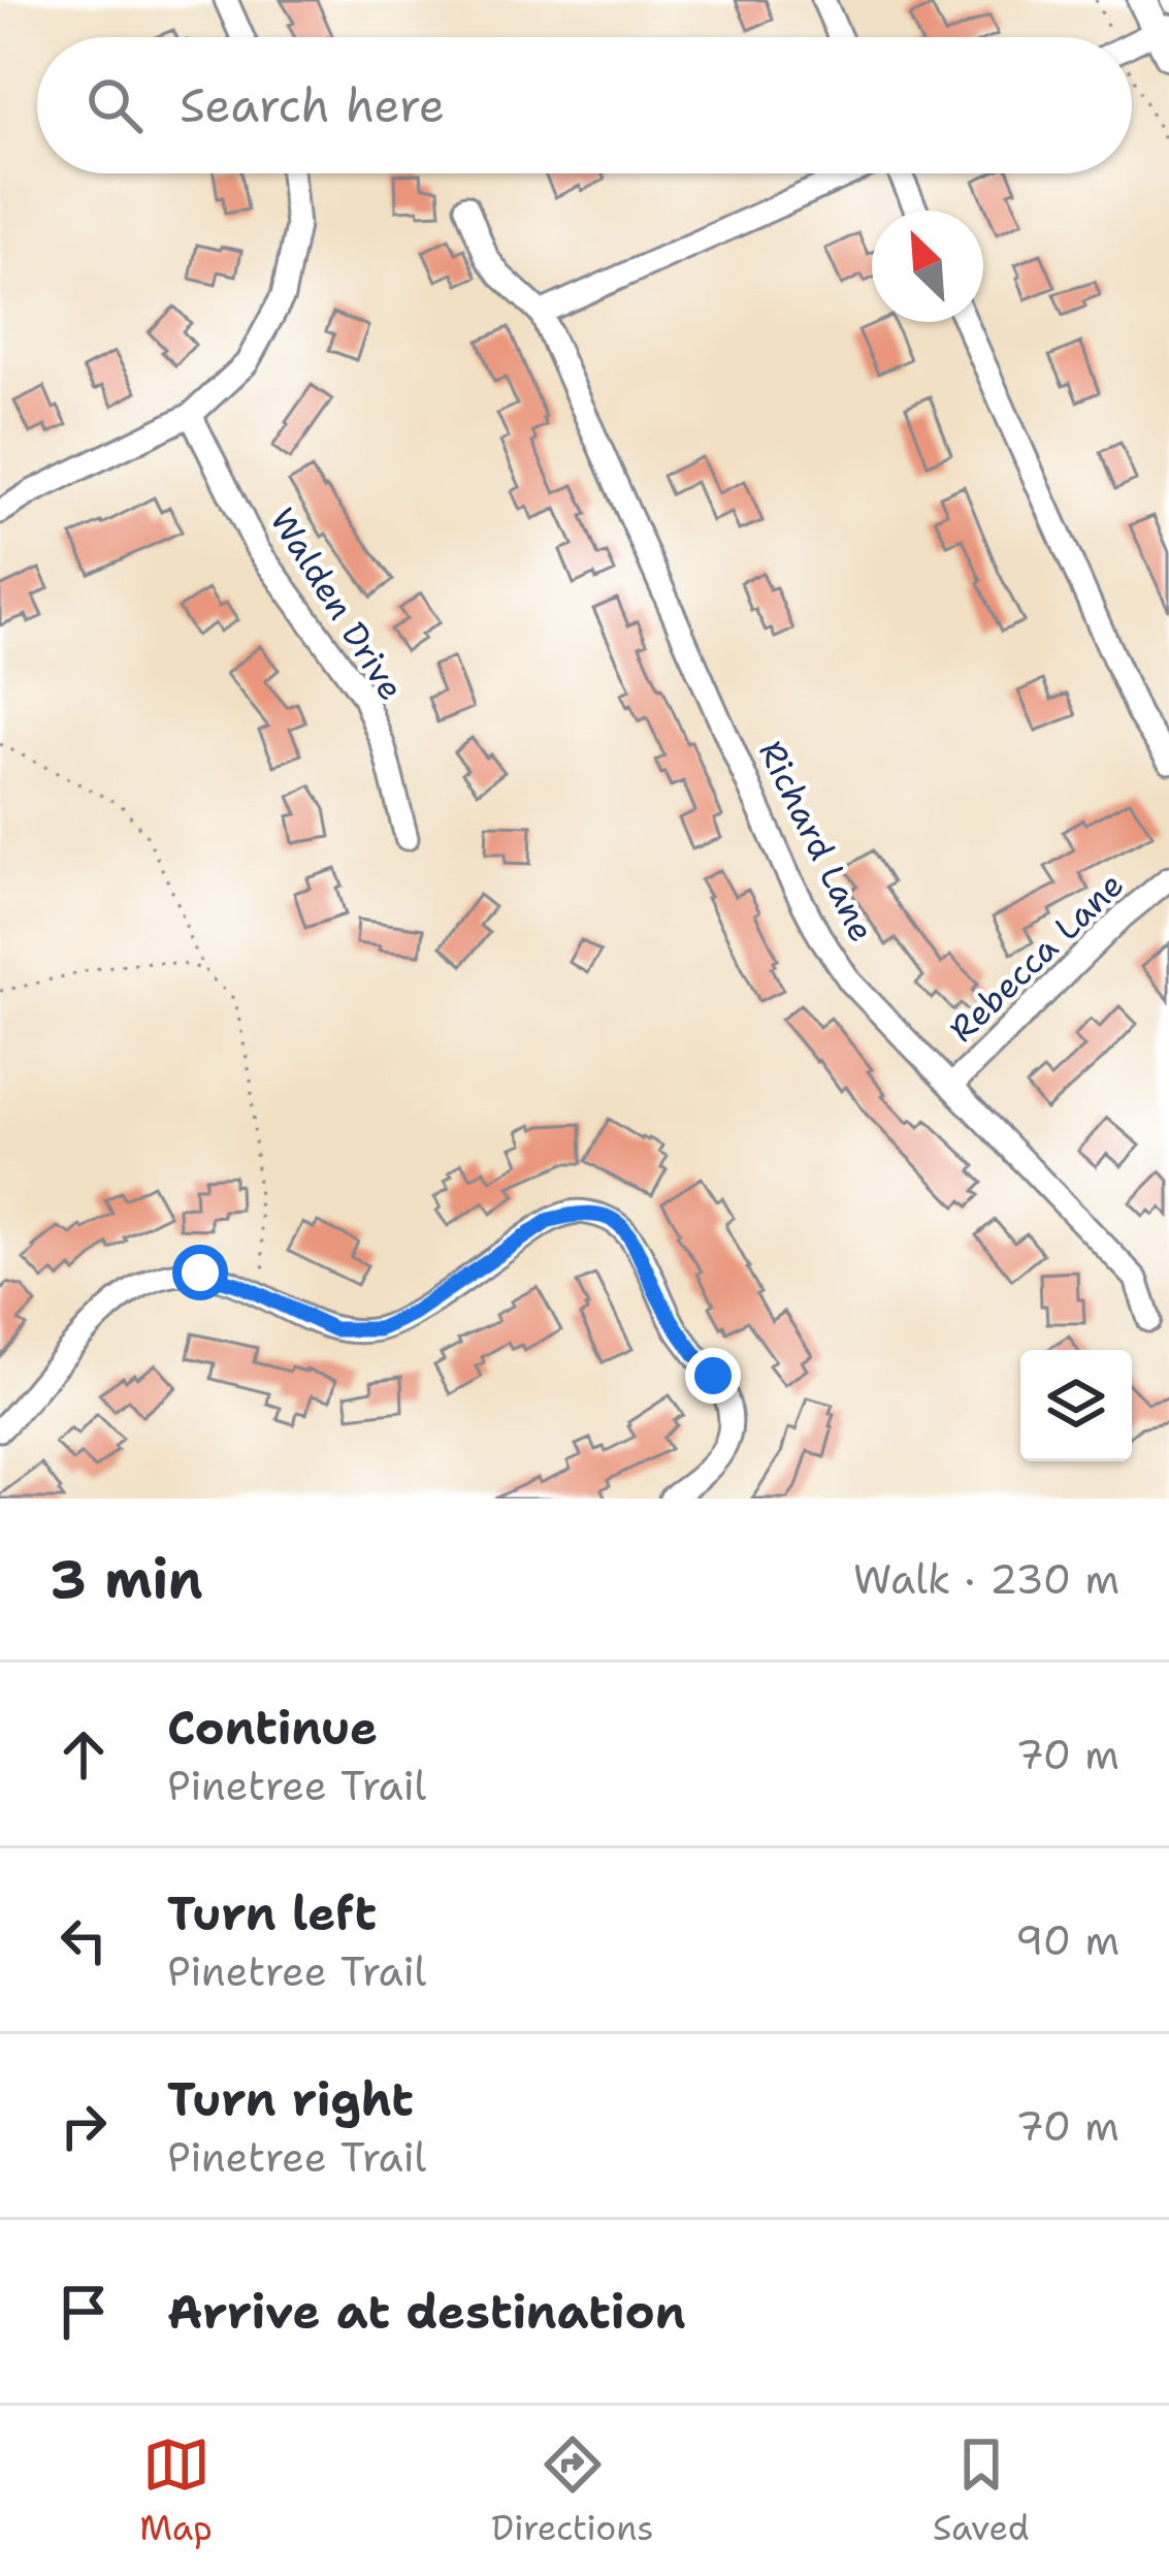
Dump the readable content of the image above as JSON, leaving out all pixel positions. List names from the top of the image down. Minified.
{"streets":{"street":["Walden Drive","Richard Lane","Rebecca Lane"]},"crossings":[["Richard Lane","Rebecca Lane"]],"north":"top left","page":{"search":"Search here","heading":["3 min","Walk · 230 m"],"list":[["Continue","Pinetree Trail","70 m"],["Turn left","Pinetree Trail","90 m"],["Turn right","Pinetree Trail","70 m"],"Arrive at destination"],"nav":["Map","Directions","Saved"]}}
